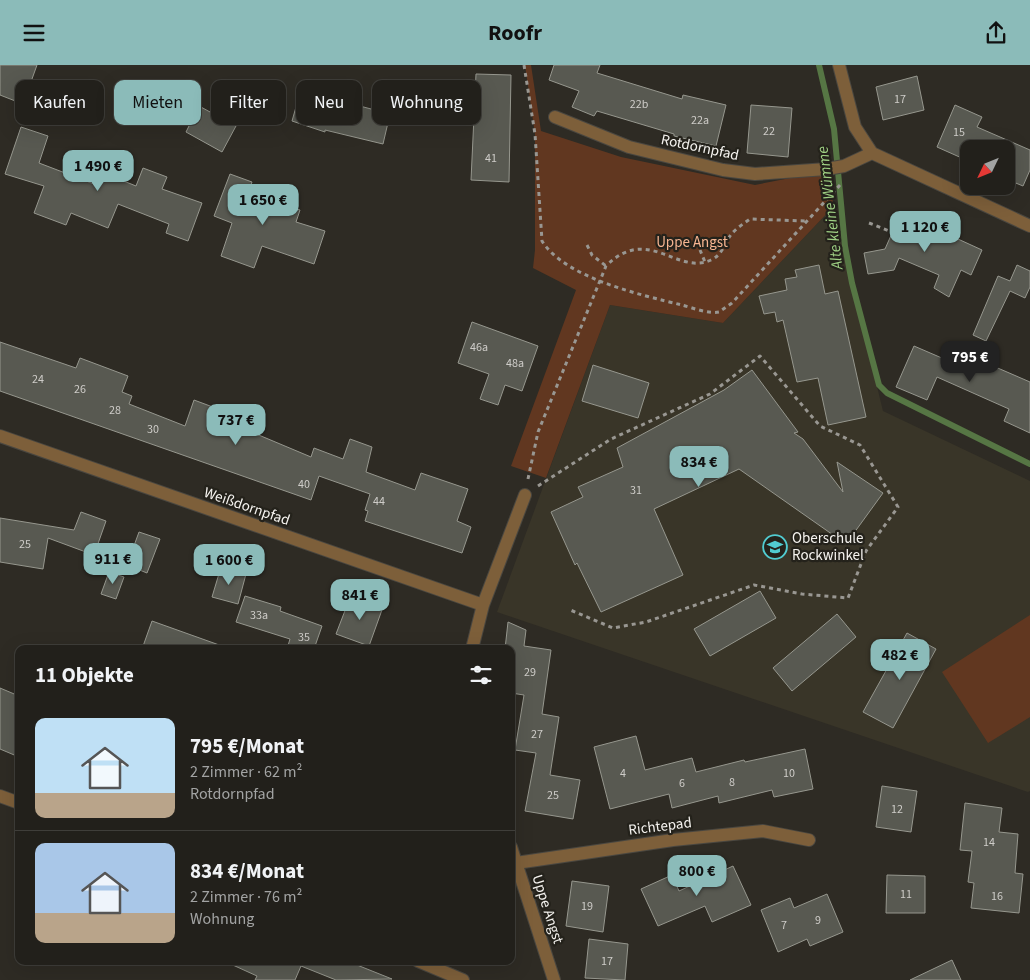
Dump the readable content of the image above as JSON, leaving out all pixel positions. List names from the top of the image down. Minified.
{"streets":{"street":["Rotdornpfad","Weißdornpfad","Richtepad","Uppe Angst"]},"crossings":[["Richtepad","Uppe Angst"]],"water":["Alte kleine Wümme"],"parks":["Uppe Angst"],"places":{"school or university":["Oberschule Rockwinkel"]},"house_numbers":["17","22b","22a","22","15","41","46a","48a","24","26","28","30","40","31","44","25","33a","35","29","27","4","10","8","6","25","12","14","11","16","19","9","7","17"],"north":"bottom left","page":{"header":"Roofr","chip":["Kaufen","Mieten","Filter","Neu","Wohnung"],"price":["1 490 €","1 650 €","1 120 €","795 €","737 €","834 €","911 €","1 600 €","841 €","482 €","800 €"],"heading":"11 Objekte","list":[{"name":"795 €/Monat","note":"2 Zimmer · 62 m² · Rotdornpfad"},{"name":"834 €/Monat","note":"2 Zimmer · 76 m² · Wohnung"}]}}
